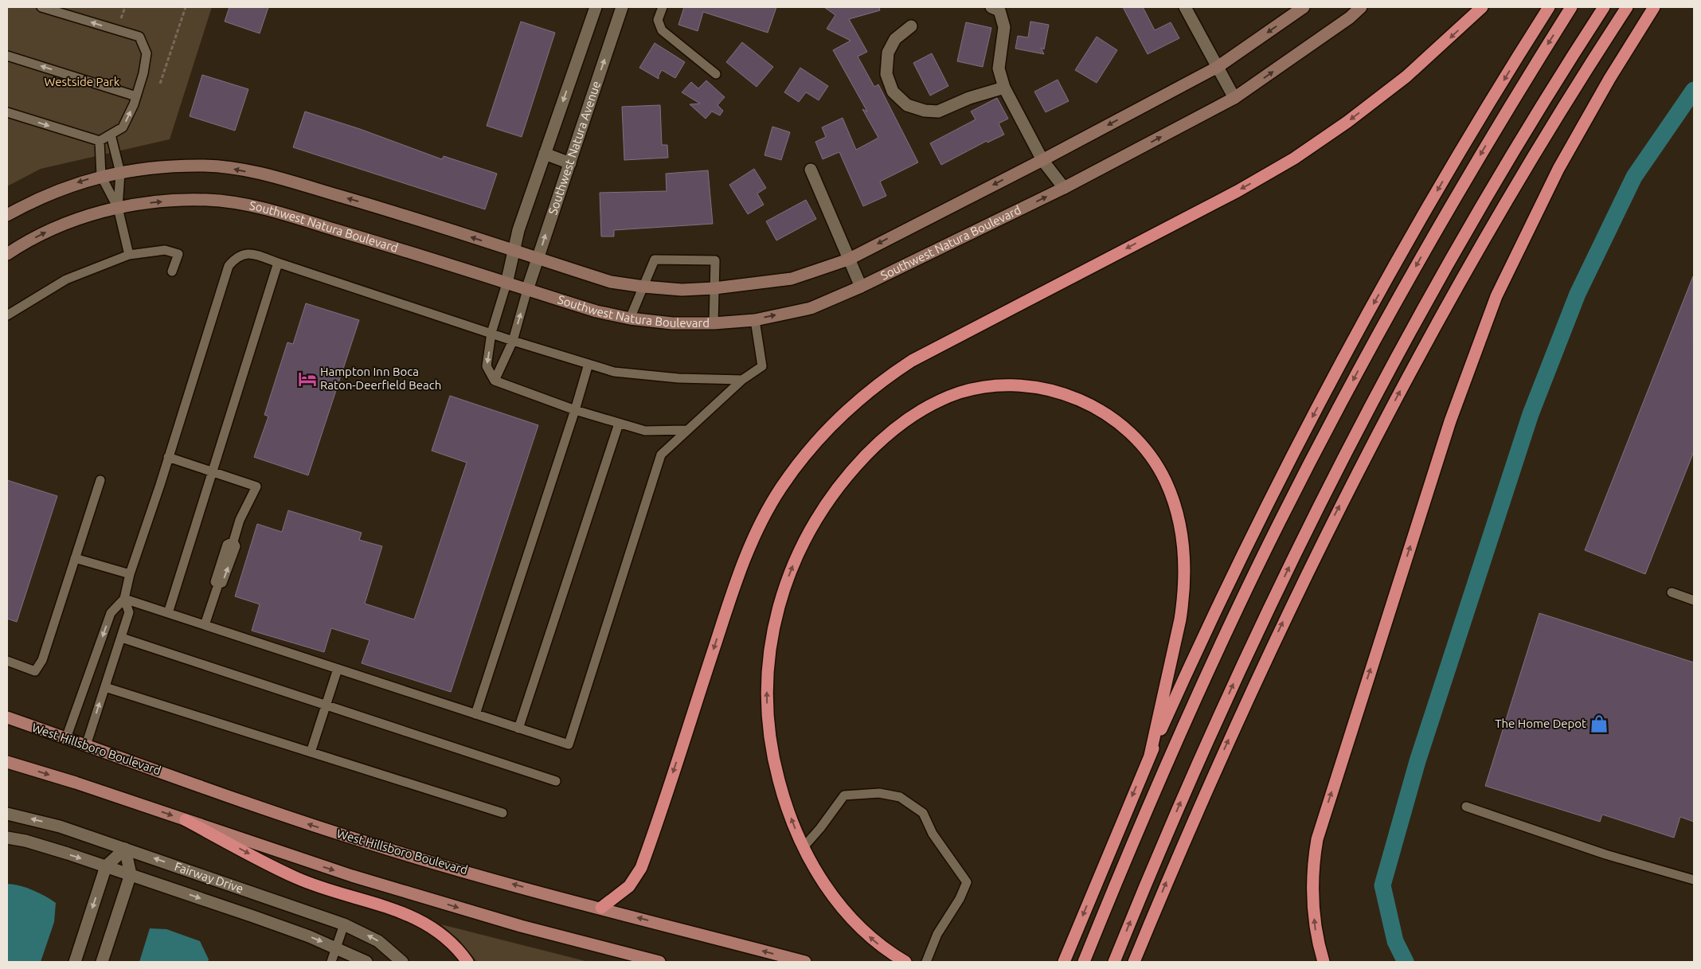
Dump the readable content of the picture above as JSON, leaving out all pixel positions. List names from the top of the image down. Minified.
{"streets":{"main road":["West Hillsboro Boulevard"],"street":["Southwest Natura Avenue","Southwest Natura Boulevard","Fairway Drive"]},"crossings":[["Southwest Natura Avenue","Southwest Natura Boulevard"]],"parks":["Westside Park"],"places":{"hotel":["Hampton Inn Boca Raton-Deerfield Beach"],"shop":["The Home Depot"]}}
